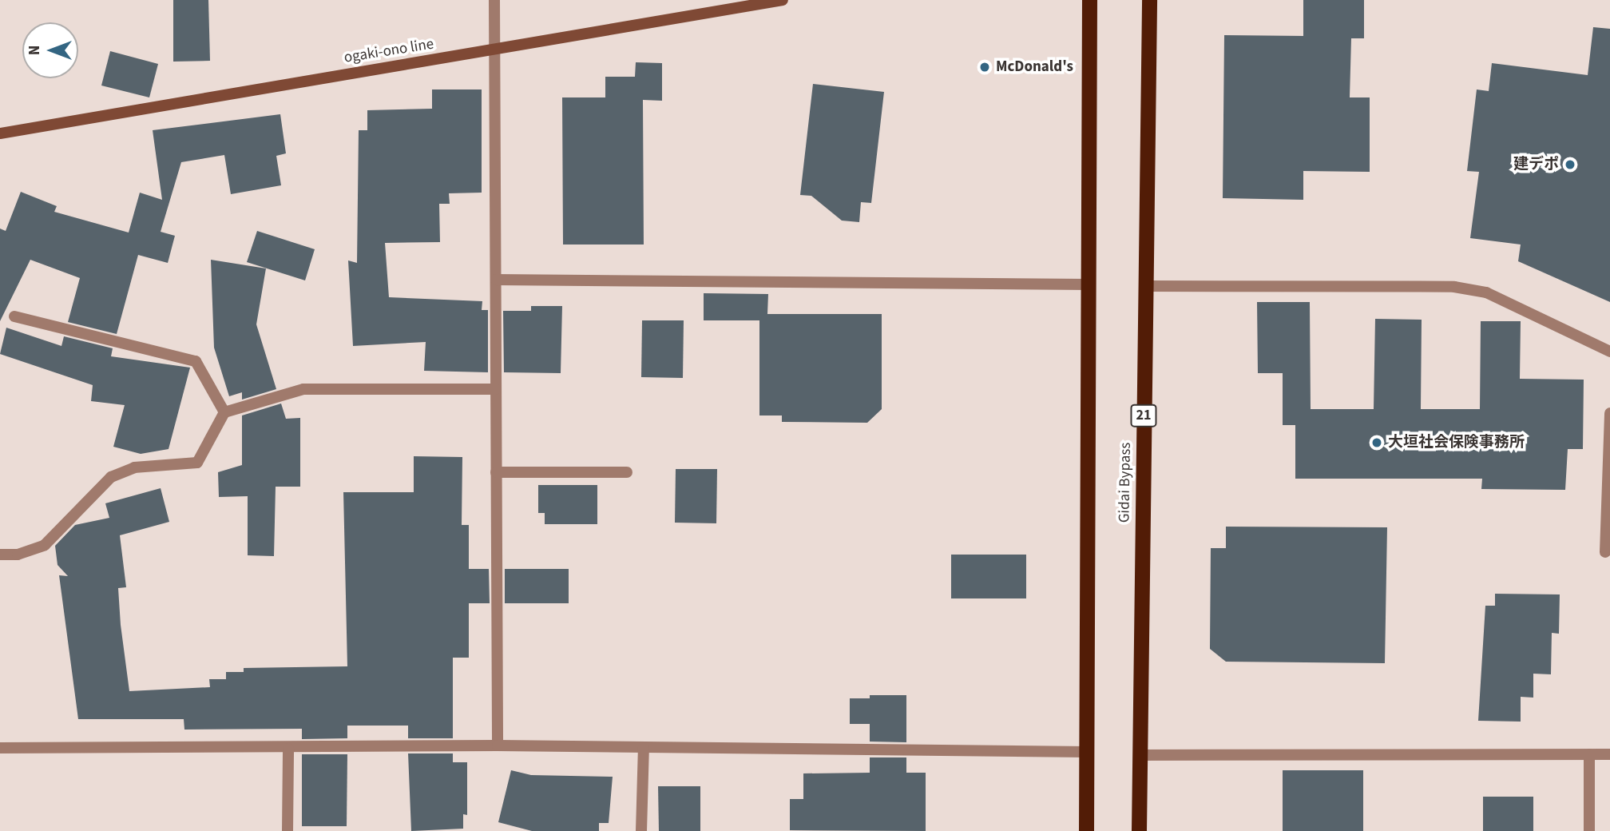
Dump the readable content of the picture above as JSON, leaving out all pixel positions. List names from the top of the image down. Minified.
{"streets":{"highway":["21","Gidai Bypass"],"main road":["ogaki-ono line"]},"places":["McDonald's","建デポ","大垣社会保険事務所"],"north":"left"}
